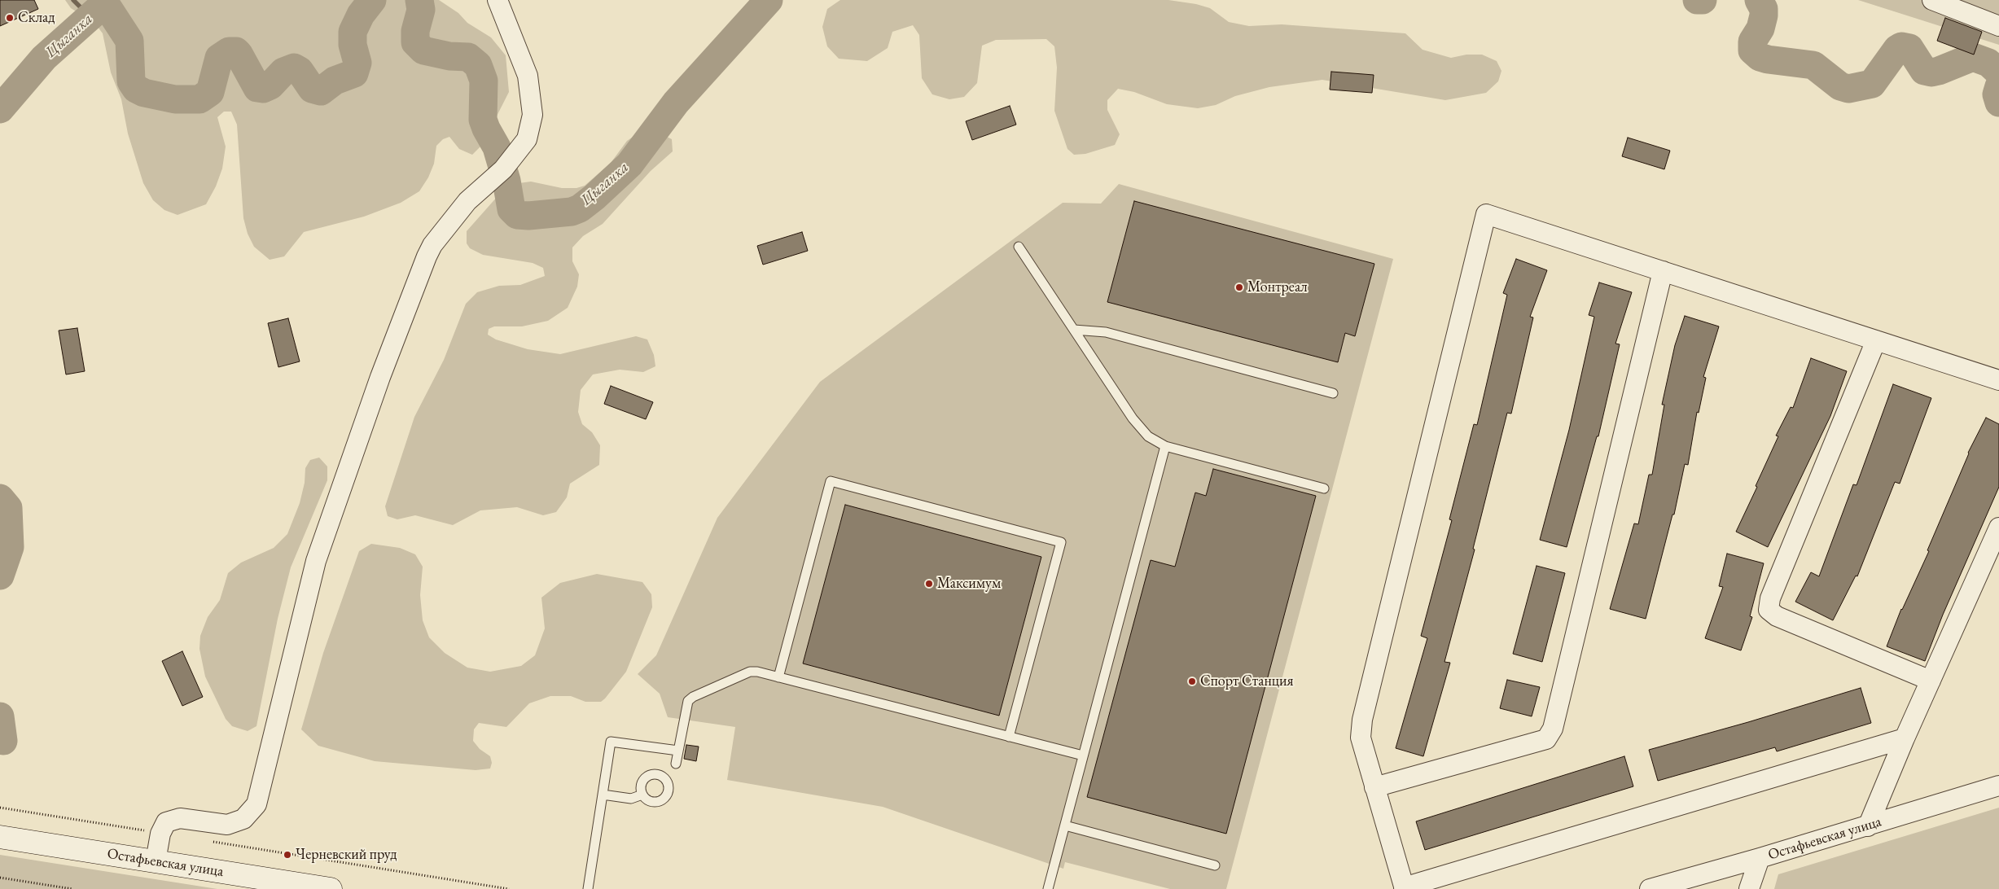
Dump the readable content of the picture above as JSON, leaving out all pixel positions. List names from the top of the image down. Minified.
{"streets":{"street":["Остафьевская улица"]},"water":["Цыганка"],"places":["Склад","Монтреал","Максимум","Спорт Станция","Черневский пруд"]}
